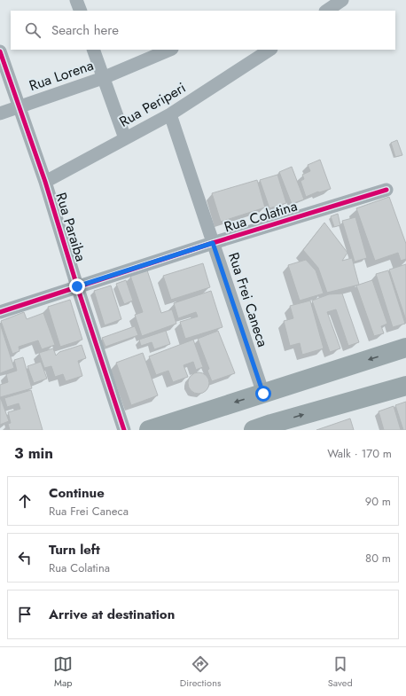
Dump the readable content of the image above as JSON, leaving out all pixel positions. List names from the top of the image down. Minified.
{"streets":{"street":["Rua Lorena","Rua Periperi","Rua Colatina","Rua Paraiba","Rua Frei Caneca"]},"crossings":[["Rua Lorena","Rua Paraiba"],["Rua Periperi","Rua Paraiba"],["Rua Periperi","Rua Frei Caneca"],["Rua Colatina","Rua Paraiba"],["Rua Colatina","Rua Frei Caneca"]],"page":{"search":"Search here","heading":["3 min","Walk · 170 m"],"list":[["Continue","Rua Frei Caneca","90 m"],["Turn left","Rua Colatina","80 m"],"Arrive at destination"],"nav":["Map","Directions","Saved"]}}
